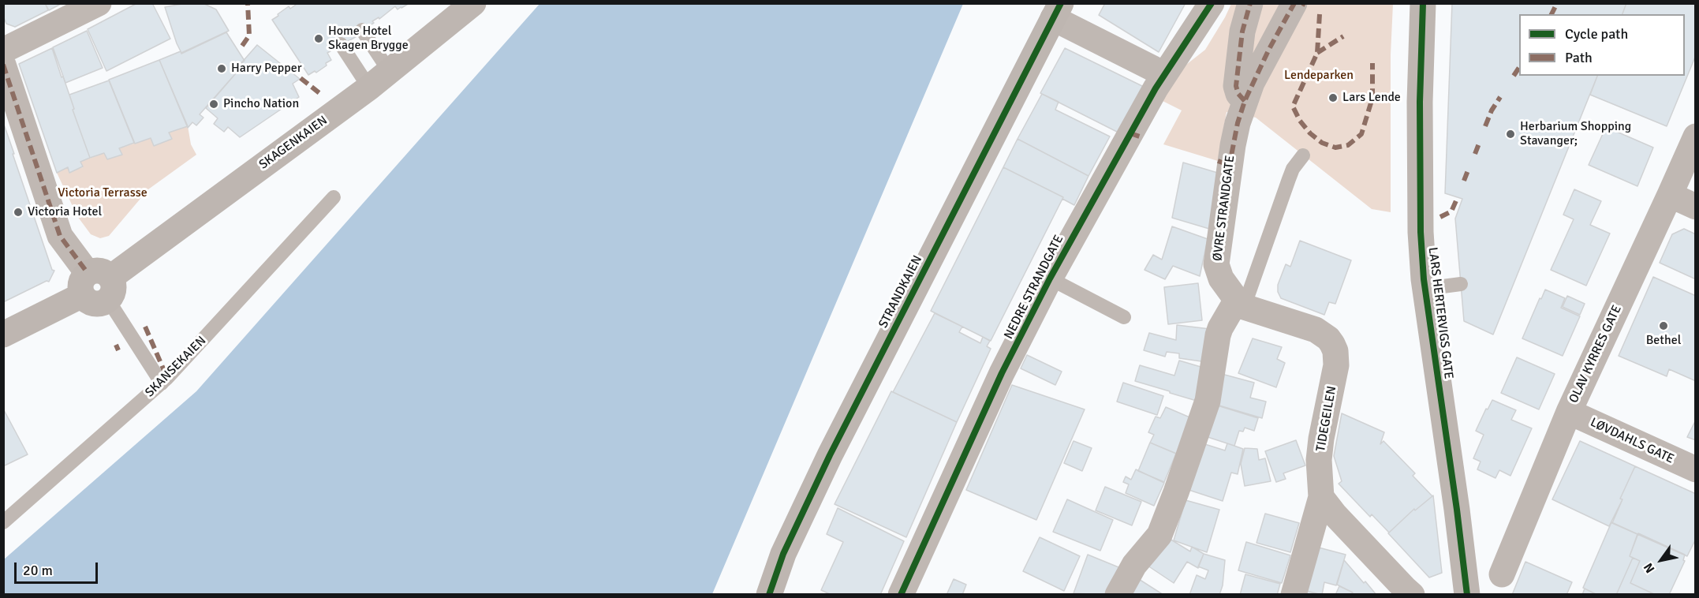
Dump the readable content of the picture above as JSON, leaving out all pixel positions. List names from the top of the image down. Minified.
{"streets":{"street":["SKAGENKAIEN","ØVRE STRANDGATE","NEDRE STRANDGATE","STRANDKAIEN","LARS HERTERVIGS GATE","OLAV KYRRES GATE","TIDEGEILEN","LØVDAHLS GATE"],"lane":["SKANSEKAIEN"]},"crossings":[["ØVRE STRANDGATE","TIDEGEILEN"],["OLAV KYRRES GATE","LØVDAHLS GATE"]],"parks":["Lendeparken","Victoria Terrasse"],"places":["Home Hotel Skagen Brygge","Harry Pepper","Lars Lende","Pincho Nation","Herbarium Shopping Stavanger;","Victoria Hotel","Bethel"],"legend":["Cycle path","Path"],"scale_bar":"20 m","north":"bottom left"}
